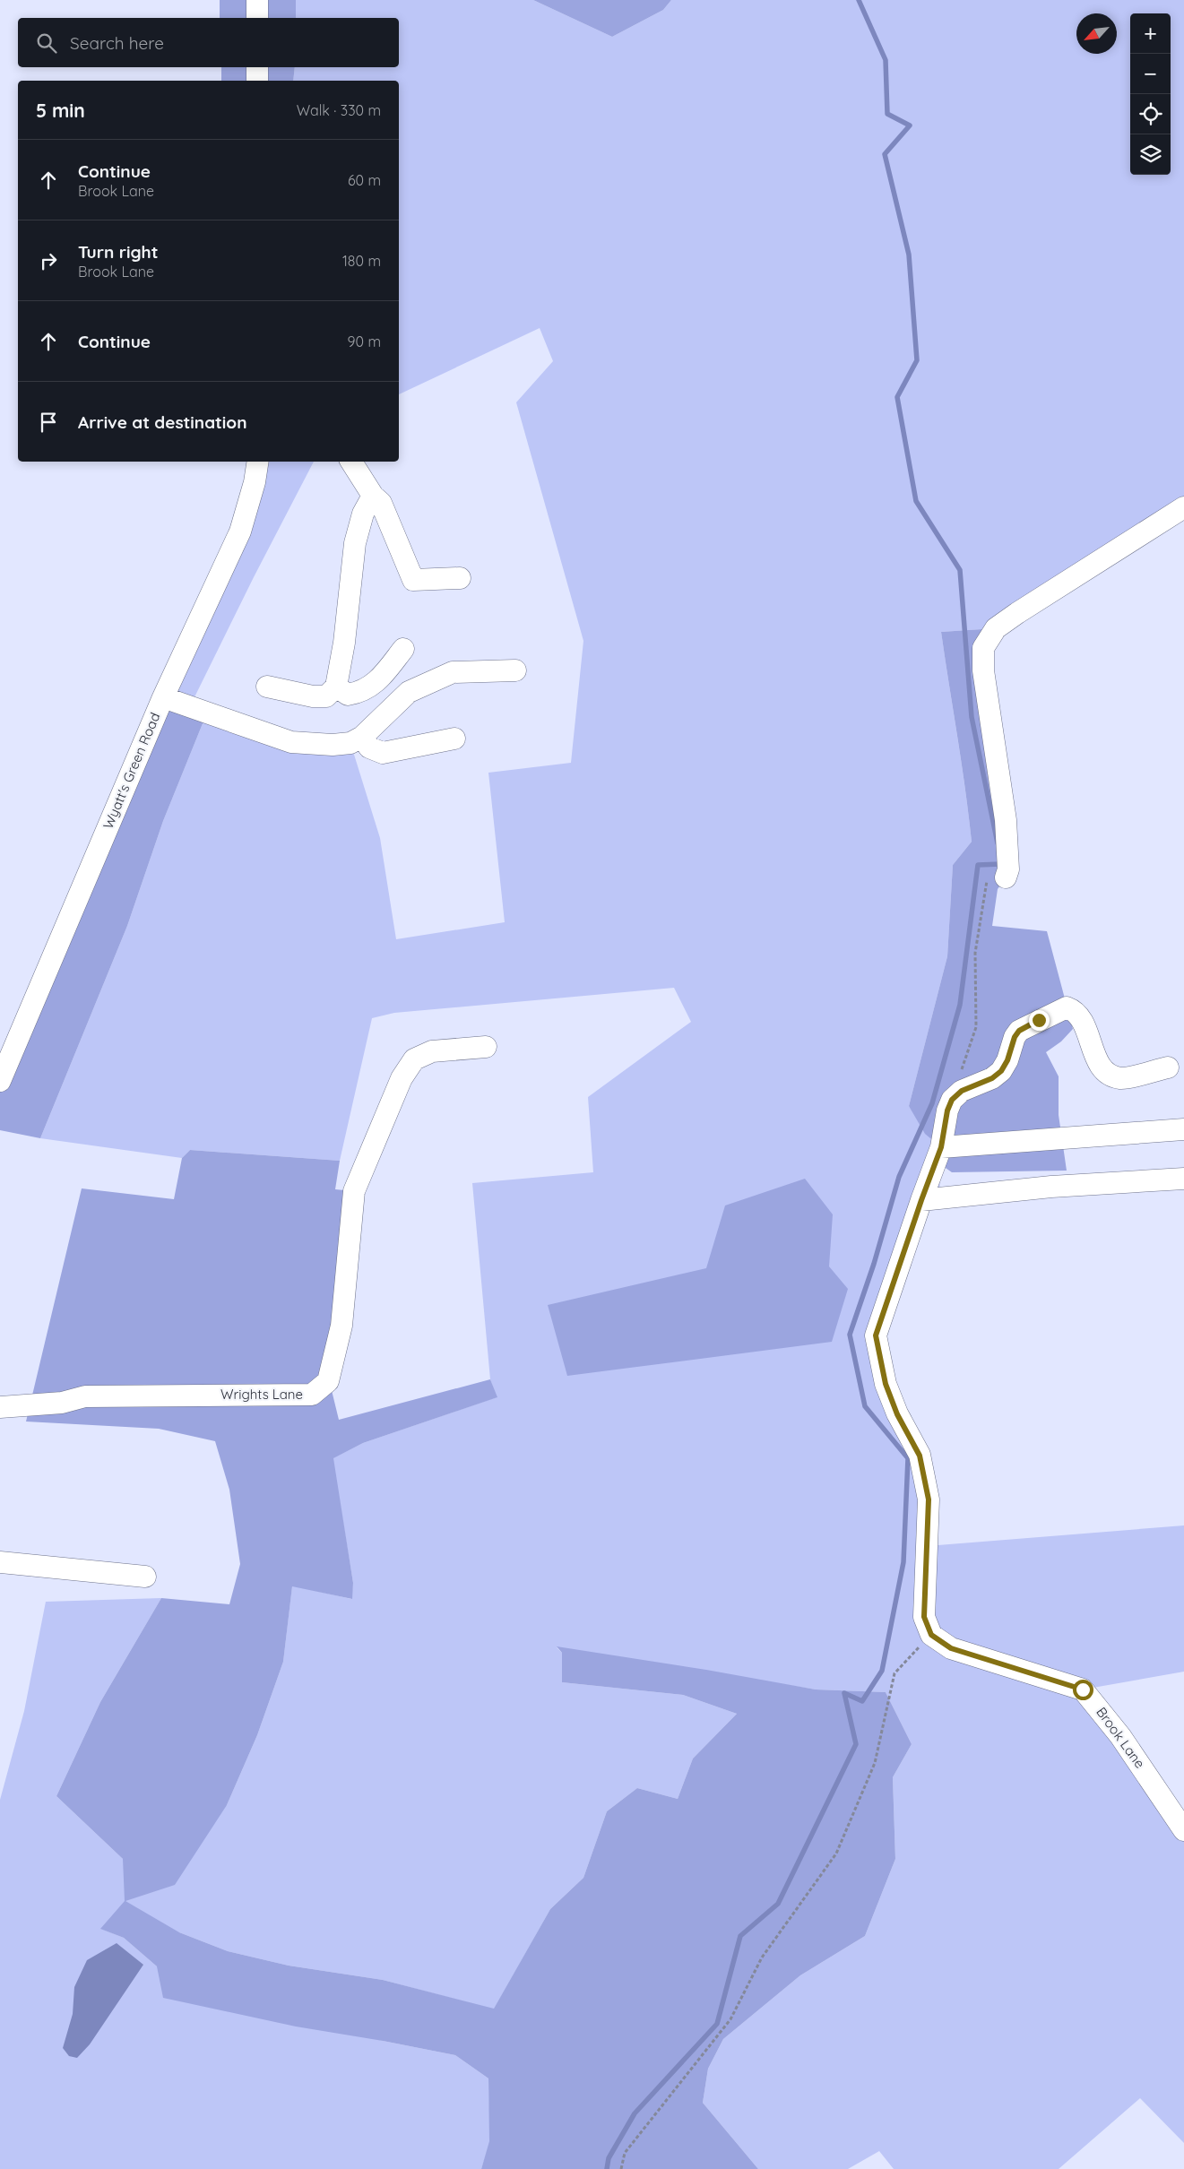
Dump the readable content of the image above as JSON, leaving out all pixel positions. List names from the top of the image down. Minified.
{"streets":{"street":["Wyatt's Green Road","Wrights Lane","Brook Lane"]},"north":"bottom left","page":{"map_buttons":["+","−"],"search":"Search here","heading":["5 min","Walk · 330 m"],"list":[["Continue","Brook Lane","60 m"],["Turn right","Brook Lane","180 m"],["Continue","90 m"],"Arrive at destination"]}}
